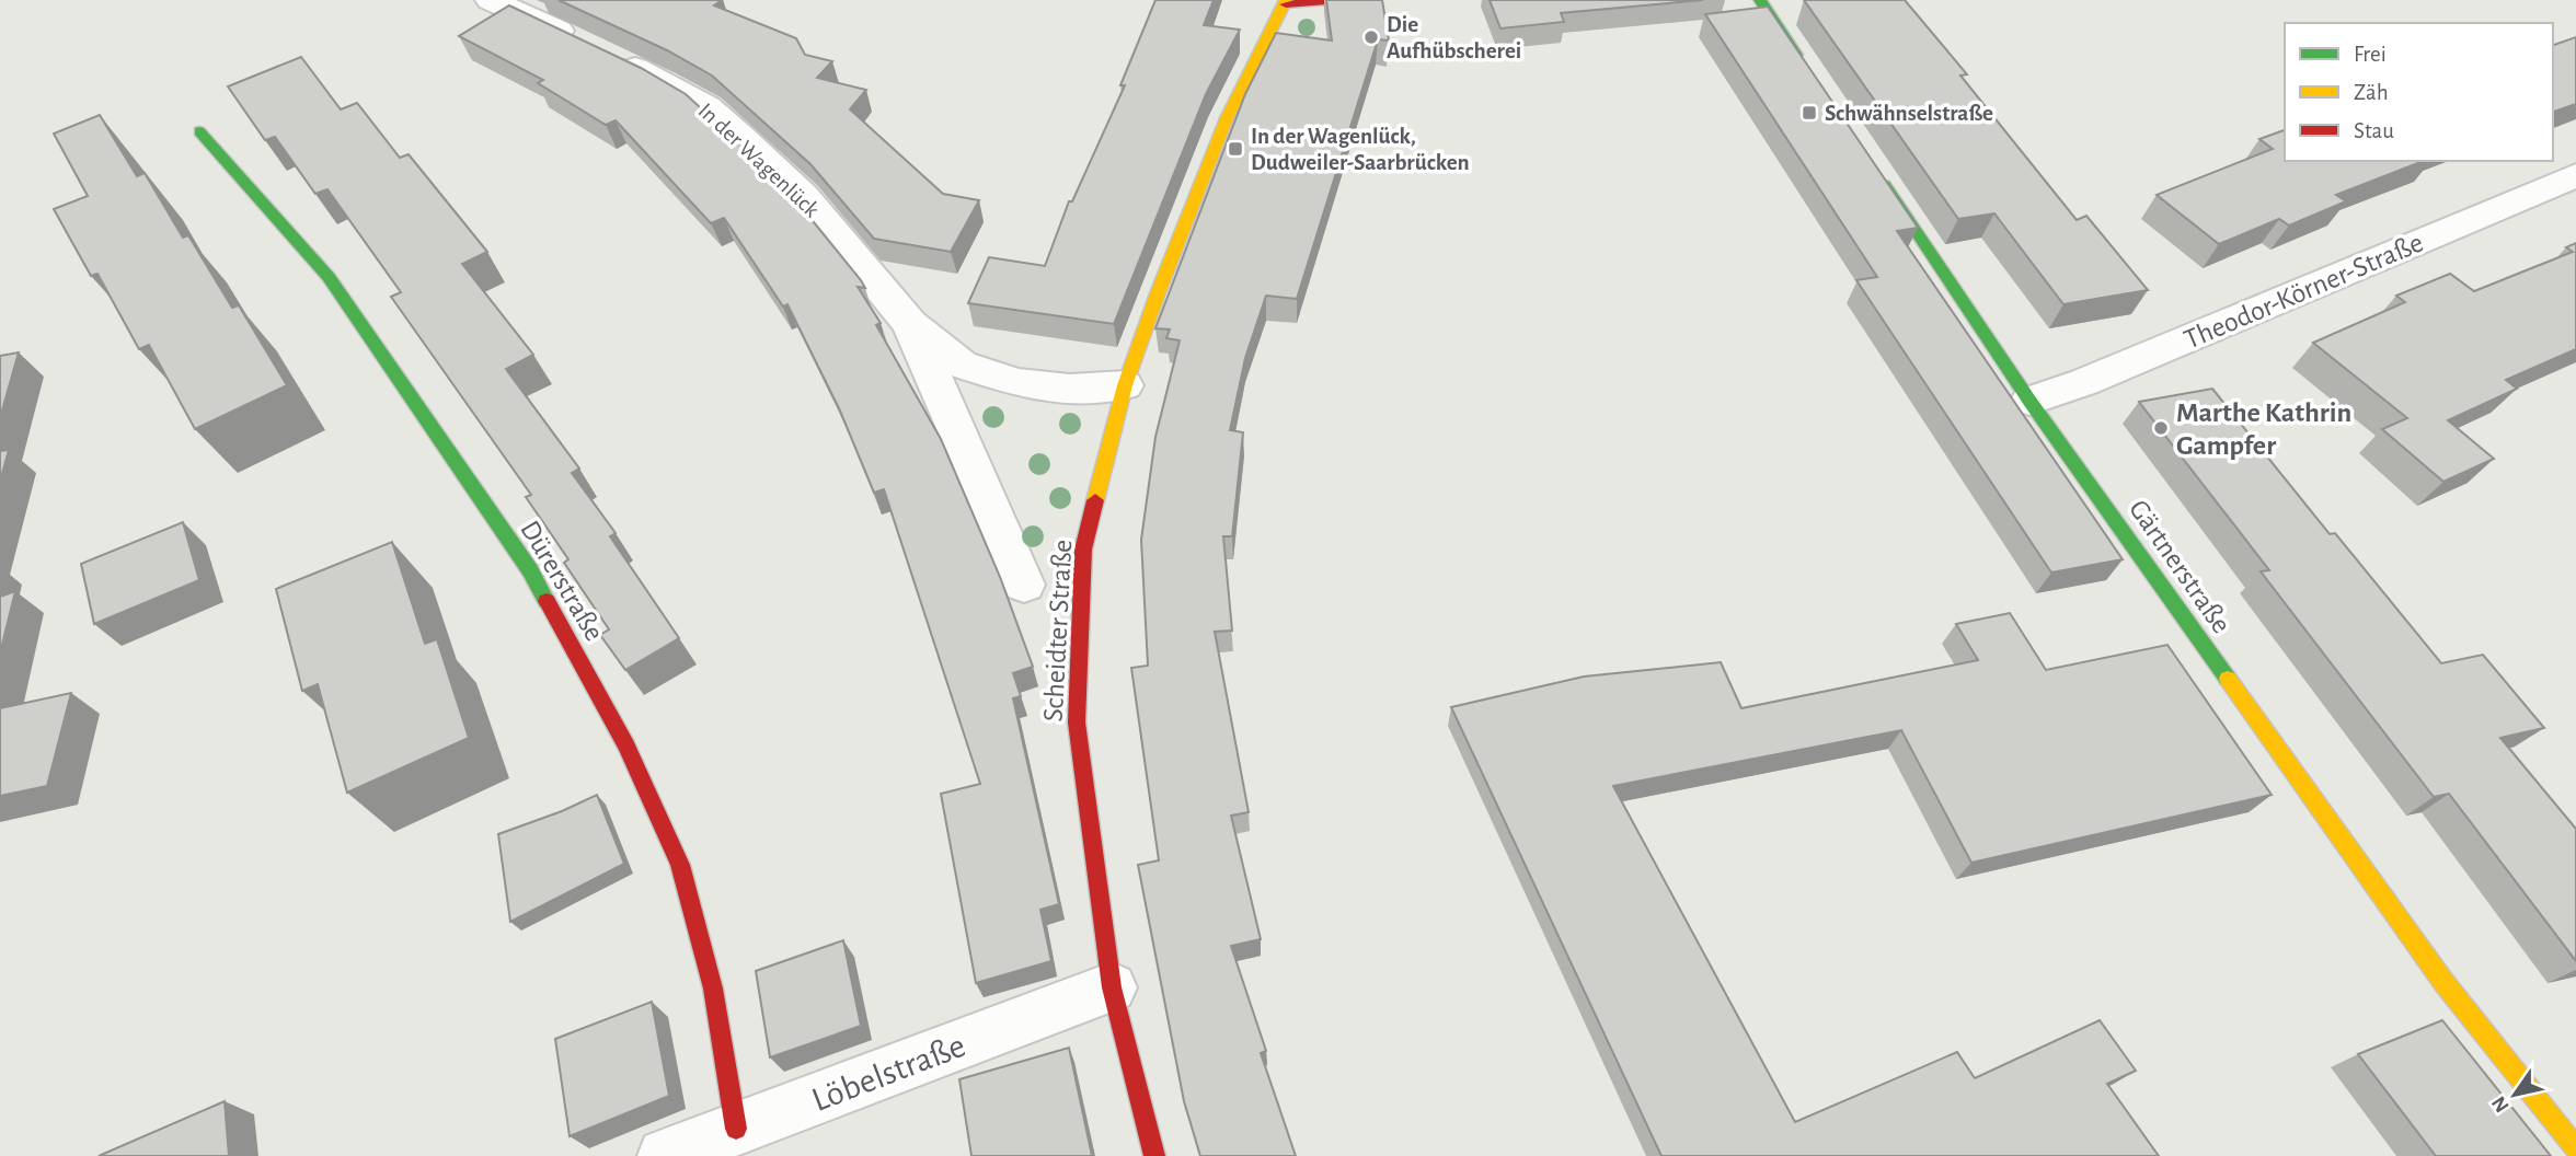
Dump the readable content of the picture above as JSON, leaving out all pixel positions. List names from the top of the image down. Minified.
{"streets":{"street":["In der Wagenlück","Theodor-Körner-Straße","Gärtnerstraße","Dürerstraße","Scheidter Straße","Löbelstraße"]},"crossings":[["In der Wagenlück","Scheidter Straße"],["Theodor-Körner-Straße","Gärtnerstraße"],["Dürerstraße","Löbelstraße"],["Scheidter Straße","Löbelstraße"]],"places":{"other":["Die Aufhübscherei","Marthe Kathrin Gampfer"],"transit":["Schwähnselstraße","In der Wagenlück, Dudweiler-Saarbrücken"]},"legend":["Frei","Zäh","Stau"],"north":"bottom left"}
